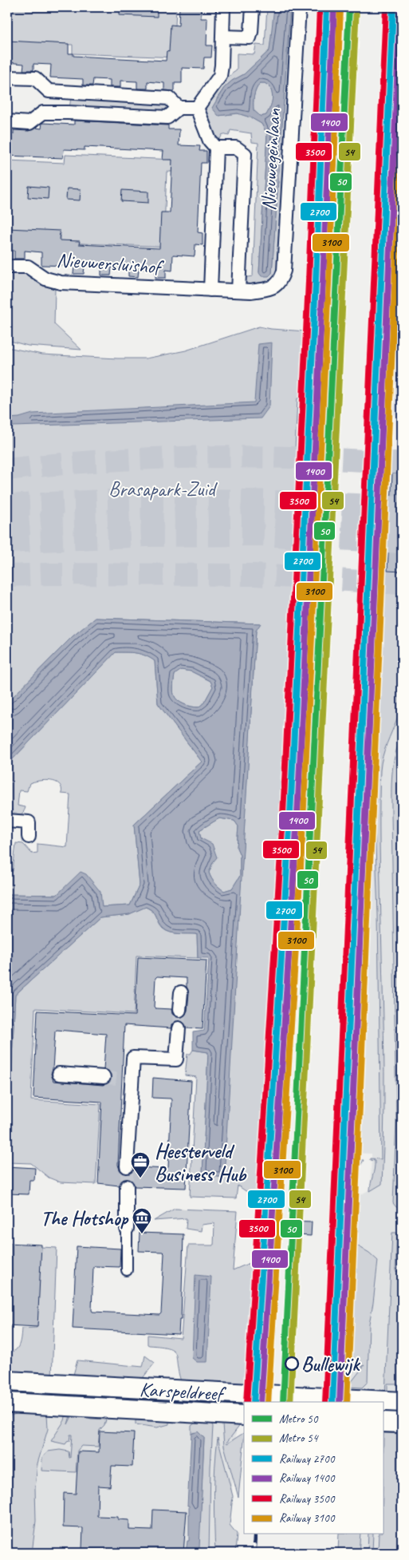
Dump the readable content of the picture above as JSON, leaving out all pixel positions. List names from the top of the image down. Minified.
{"streets":{"main road":["Karspeldreef"],"street":["Nieuwegeinlaan","Nieuwersluishof"]},"crossings":[["Nieuwegeinlaan","Nieuwersluishof"]],"parks":["Brasapark-Zuid"],"places":{"office":["Heesterveld Business Hub"],"museum":["The Hotshop"],"other":["Bullewijk"]},"lines":["metro line 50","metro line 54","rail line 2700","rail line 1400","rail line 3500","rail line 3100"],"legend":["Metro 50","Metro 54","Railway 2700","Railway 1400","Railway 3500","Railway 3100"]}
